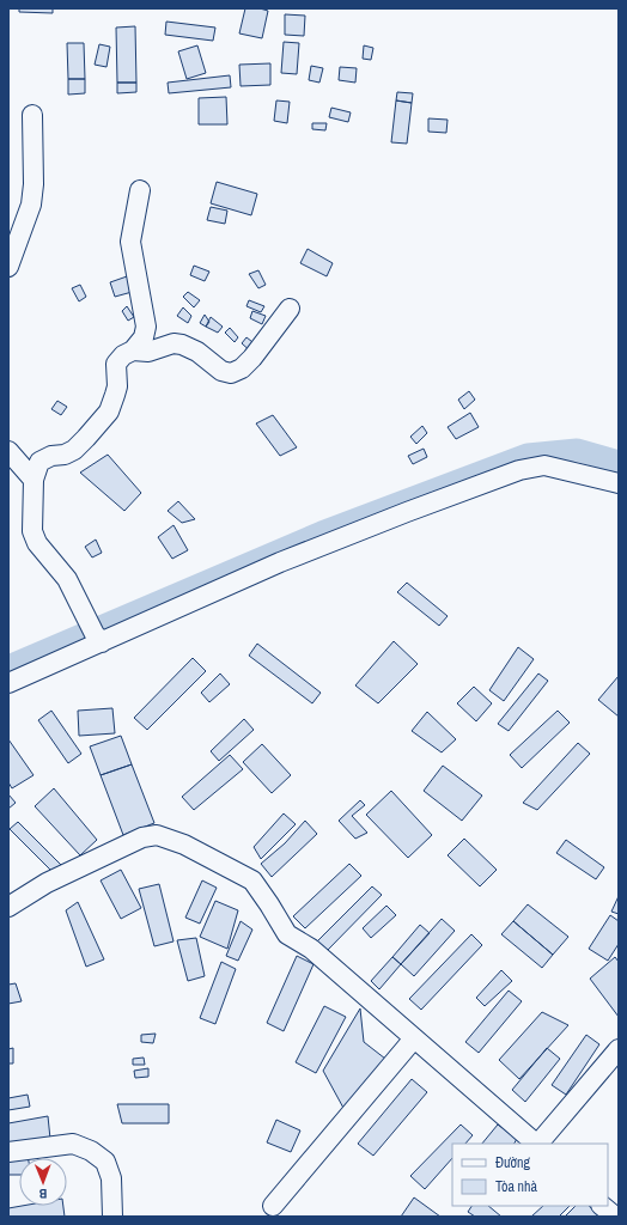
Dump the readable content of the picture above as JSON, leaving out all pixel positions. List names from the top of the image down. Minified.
{"legend":["Đường","Tòa nhà"],"north":"bottom"}
